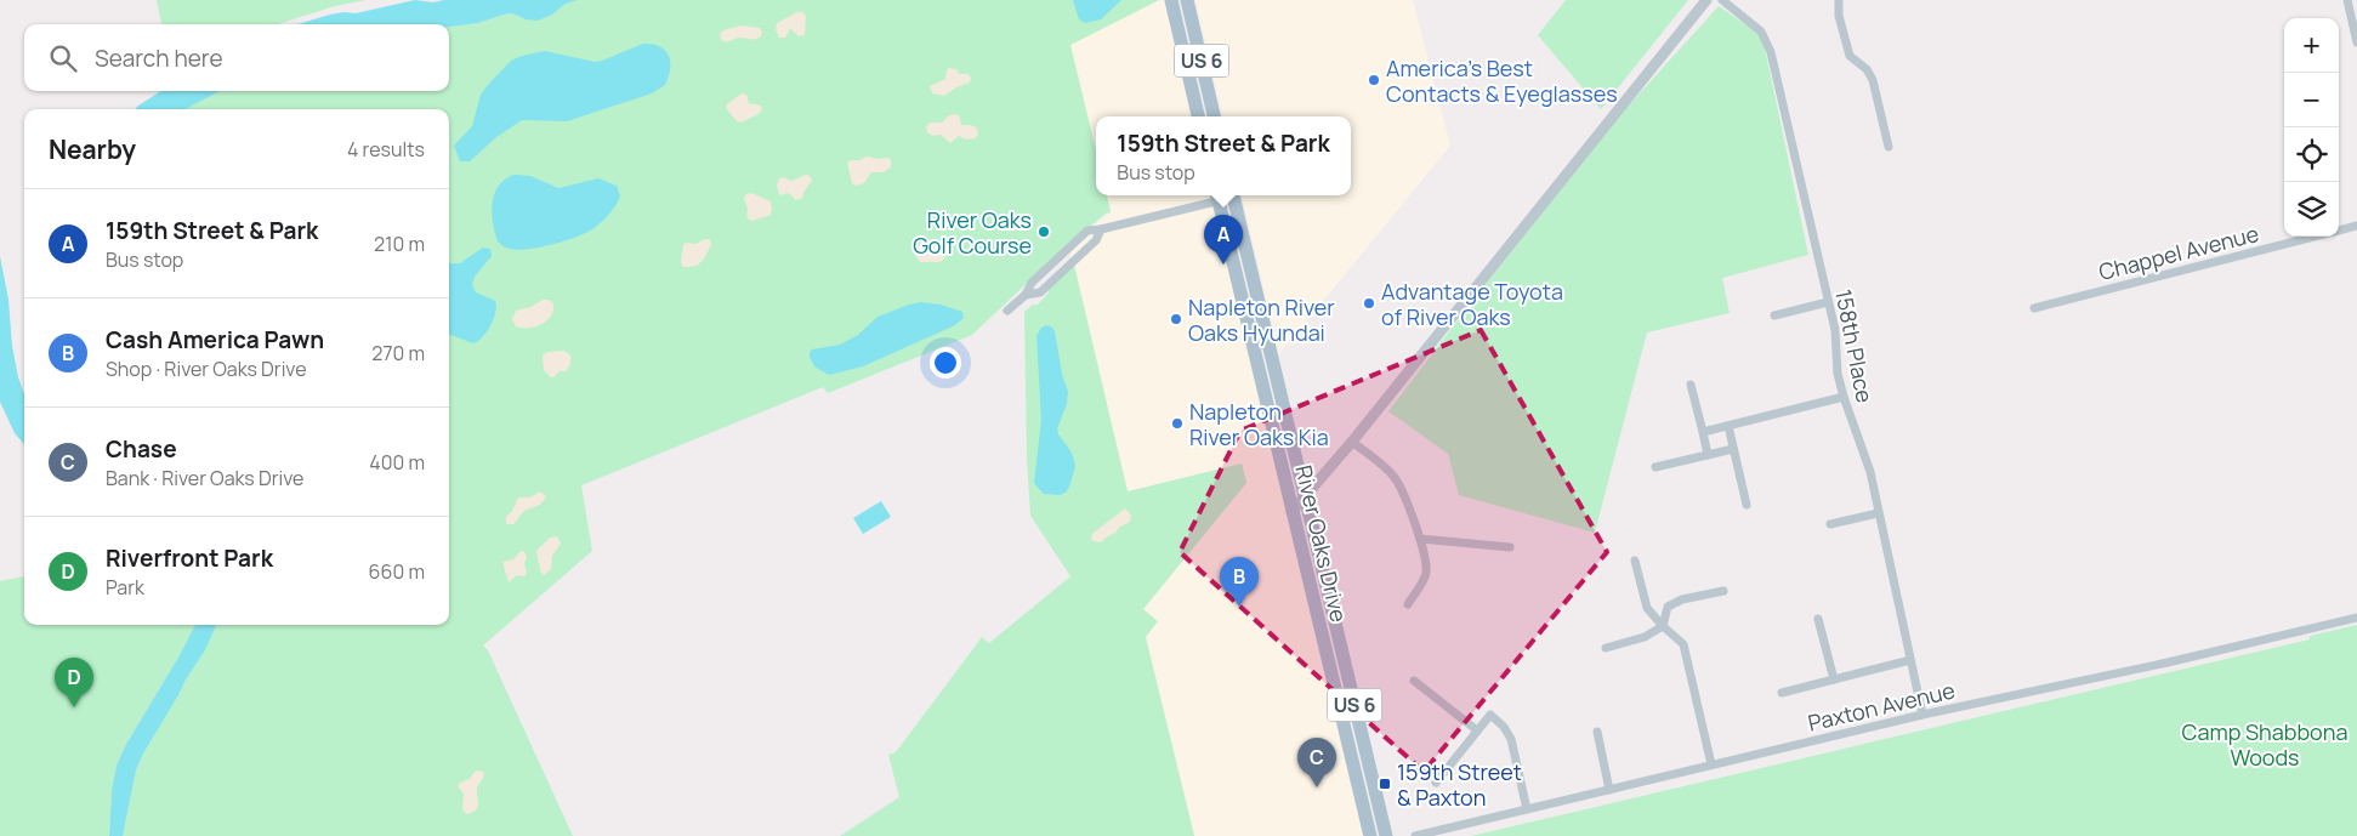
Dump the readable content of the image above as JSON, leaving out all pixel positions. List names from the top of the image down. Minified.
{"streets":{"main road":["US 6","River Oaks Drive"],"street":["Chappel Avenue","158th Place","Paxton Avenue"]},"crossings":[["158th Place","Paxton Avenue"]],"parks":["Camp Shabbona Woods"],"places":{"other":["America's Best Contacts & Eyeglasses","River Oaks Golf Course","Advantage Toyota of River Oaks","Napleton River Oaks Hyundai","Napleton River Oaks Kia"],"transit":["159th Street & Paxton"]},"page":{"map_buttons":["+","−"],"search":"Search here","heading":["Nearby","4 results"],"popup":["159th Street & Park","Bus stop"],"list":[{"mark":"A","name":"159th Street & Park","note":"Bus stop","value":"210 m"},{"mark":"B","name":"Cash America Pawn","note":"Shop · River Oaks Drive","value":"270 m"},{"mark":"C","name":"Chase","note":"Bank · River Oaks Drive","value":"400 m"},{"mark":"D","name":"Riverfront Park","note":"Park","value":"660 m"}],"pins":["A","B","D","C"]}}
